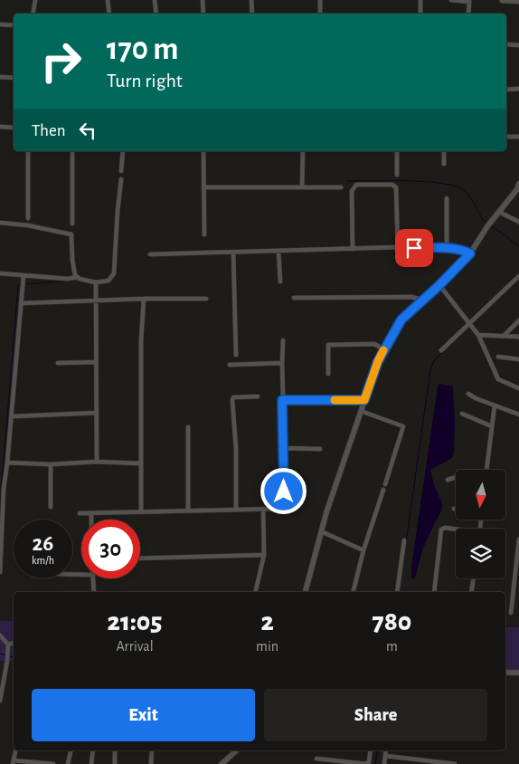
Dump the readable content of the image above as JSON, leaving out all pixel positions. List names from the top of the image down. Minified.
{"north":"bottom","page":{"turn":["170 m","Turn right"],"then":"Then","speed":"26 km/h","limit":"30","eta":["21:05","Arrival","2","min","780","m"],"buttons":["Exit","Share"]}}
